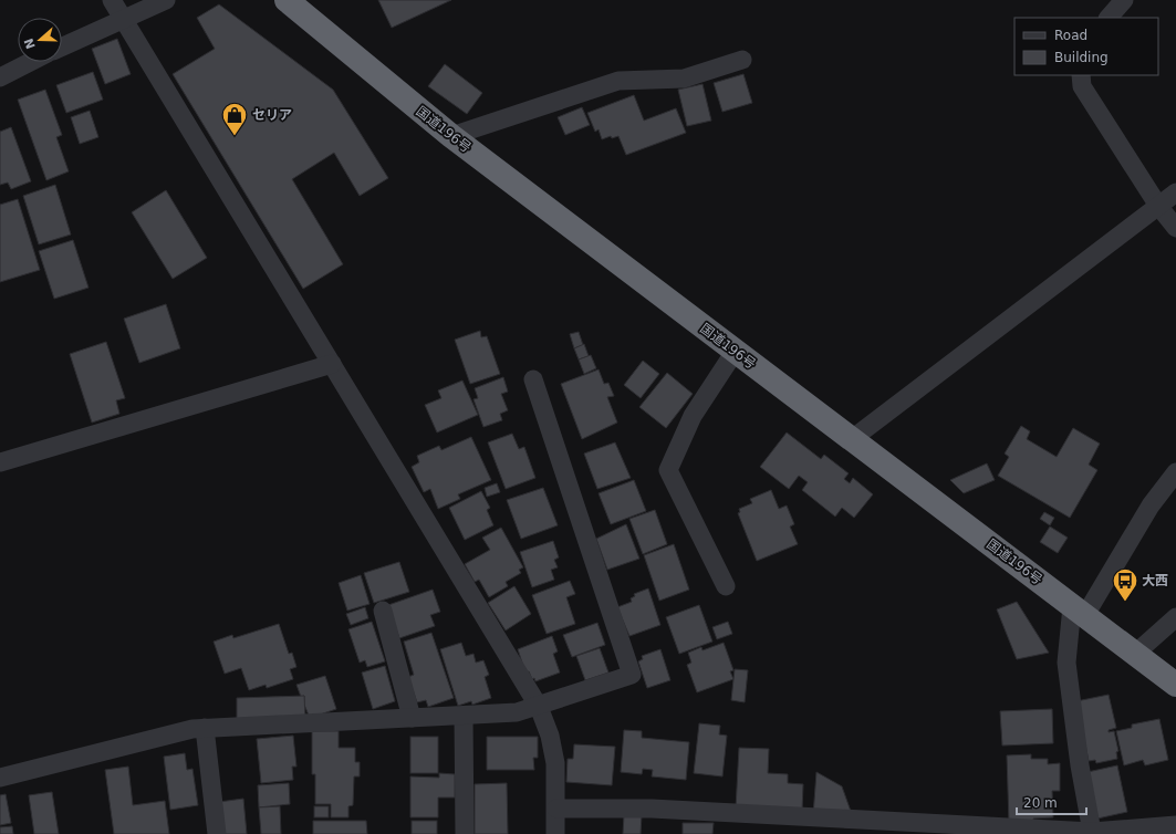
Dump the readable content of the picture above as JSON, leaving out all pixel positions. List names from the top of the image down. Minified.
{"streets":{"highway":["国道196号"]},"places":{"shop":["セリア"],"bus stop":["大西"]},"legend":["Road","Building"],"scale_bar":"20 m","north":"left"}
